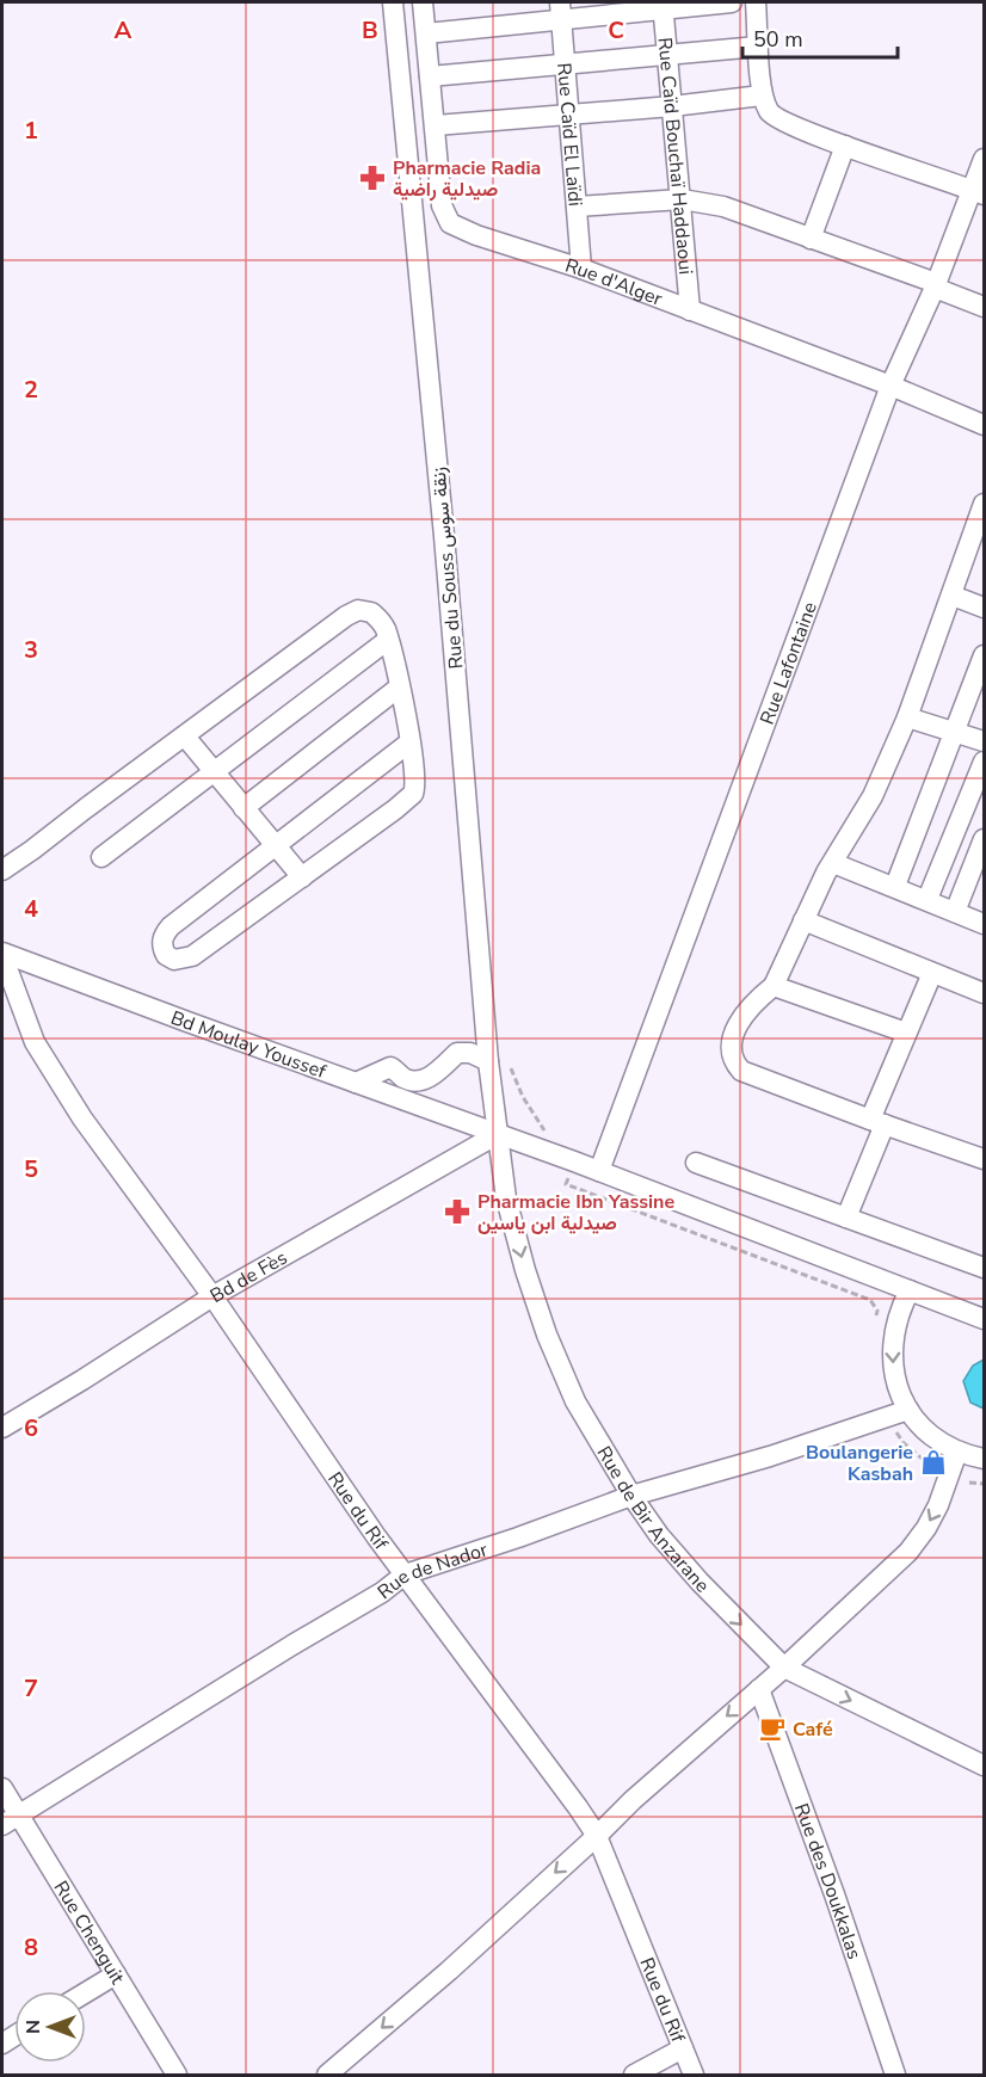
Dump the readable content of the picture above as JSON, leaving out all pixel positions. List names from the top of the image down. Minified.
{"streets":{"street":["Rue Caïd El Laïdi","Rue Caïd Bouchaï Haddaoui","Rue d'Alger","Rue du Souss زنقة سوس","Rue Lafontaine","Bd Moulay Youssef","Bd de Fès","Rue du Rif","Rue de Bir Anzarane","Rue de Nador","Rue des Doukkalas","Rue Chenguit"]},"crossings":[["Rue Caïd El Laïdi","Rue d'Alger"],["Rue Caïd Bouchaï Haddaoui","Rue d'Alger"],["Rue d'Alger","Rue Lafontaine"],["Rue du Souss زنقة سوس","Bd Moulay Youssef"],["Rue du Souss زنقة سوس","Bd de Fès"],["Rue du Souss زنقة سوس","Rue de Bir Anzarane"],["Rue Lafontaine","Bd Moulay Youssef"],["Bd Moulay Youssef","Bd de Fès"],["Bd Moulay Youssef","Rue du Rif"],["Bd Moulay Youssef","Rue de Bir Anzarane"],["Bd de Fès","Rue du Rif"],["Bd de Fès","Rue de Bir Anzarane"],["Rue du Rif","Rue de Nador"],["Rue de Bir Anzarane","Rue de Nador"],["Rue de Nador","Rue Chenguit"]],"one_way":["Rue de Bir Anzarane"],"places":{"pharmacy":["Pharmacie Radia صيدلية راضية","Pharmacie Ibn Yassine صيدلية ابن ياسين"],"shop":["Boulangerie Kasbah"],"cafe":["Café"]},"scale_bar":"50 m","north":"left","grid":{"columns":["A","B","C"],"rows":["1","2","3","4","5","6","7","8"]}}
